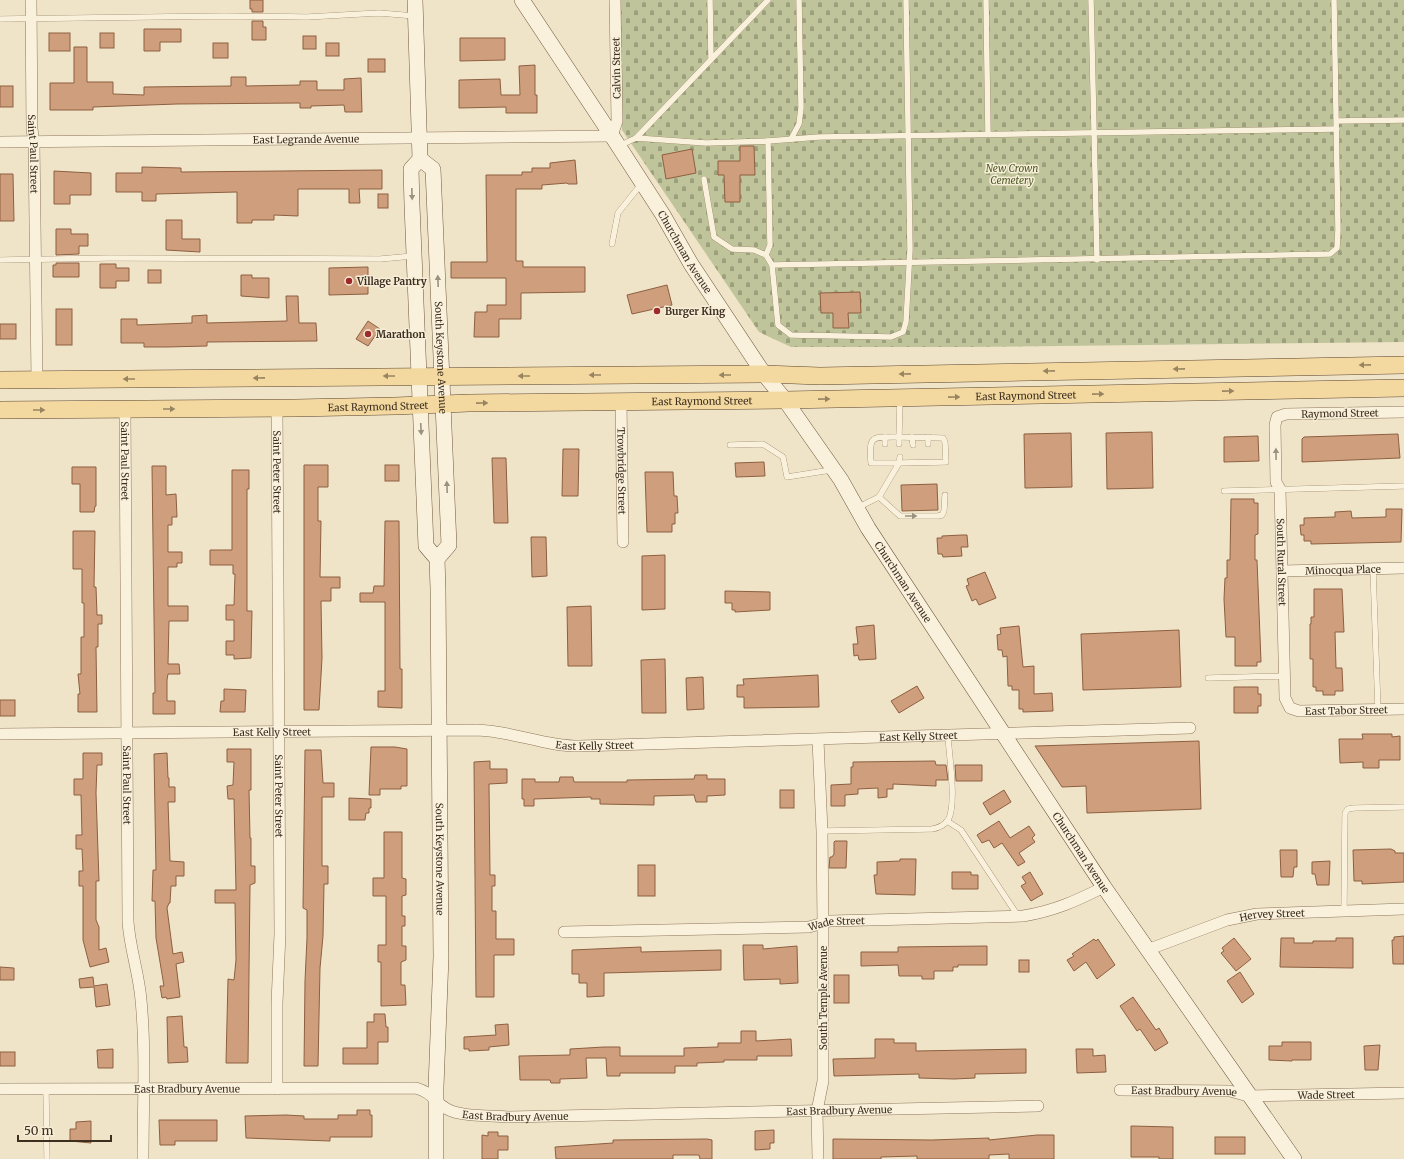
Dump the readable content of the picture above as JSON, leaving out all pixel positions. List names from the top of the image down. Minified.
{"streets":{"main road":["Churchman Avenue","South Keystone Avenue","East Raymond Street"],"street":["Calvin Street","East Legrande Avenue","Saint Paul Street","Raymond Street","Trowbridge Street","Saint Peter Street","South Rural Street","Minocqua Place","East Tabor Street","East Kelly Street","Hervey Street","Wade Street","South Temple Avenue","East Bradbury Avenue"]},"crossings":[["Calvin Street","East Legrande Avenue"],["Calvin Street","Churchman Avenue"],["East Legrande Avenue","Saint Paul Street"],["East Legrande Avenue","Churchman Avenue"],["Saint Paul Street","East Raymond Street"],["Saint Paul Street","East Kelly Street"],["Saint Paul Street","East Bradbury Avenue"],["Churchman Avenue","East Raymond Street"],["Churchman Avenue","East Kelly Street"],["Churchman Avenue","Hervey Street"],["Churchman Avenue","Wade Street"],["Churchman Avenue","East Bradbury Avenue"],["South Keystone Avenue","East Raymond Street"],["South Keystone Avenue","East Kelly Street"],["South Keystone Avenue","East Bradbury Avenue"],["East Raymond Street","Trowbridge Street"],["East Raymond Street","Saint Peter Street"],["Raymond Street","South Rural Street"],["Saint Peter Street","East Kelly Street"],["Saint Peter Street","East Bradbury Avenue"],["South Rural Street","Minocqua Place"],["South Rural Street","East Tabor Street"],["East Kelly Street","South Temple Avenue"],["Wade Street","South Temple Avenue"],["Wade Street","East Bradbury Avenue"],["South Temple Avenue","East Bradbury Avenue"]],"parks":["New Crown Cemetery"],"places":["Village Pantry","Burger King","Marathon"],"scale_bar":"50 m"}
